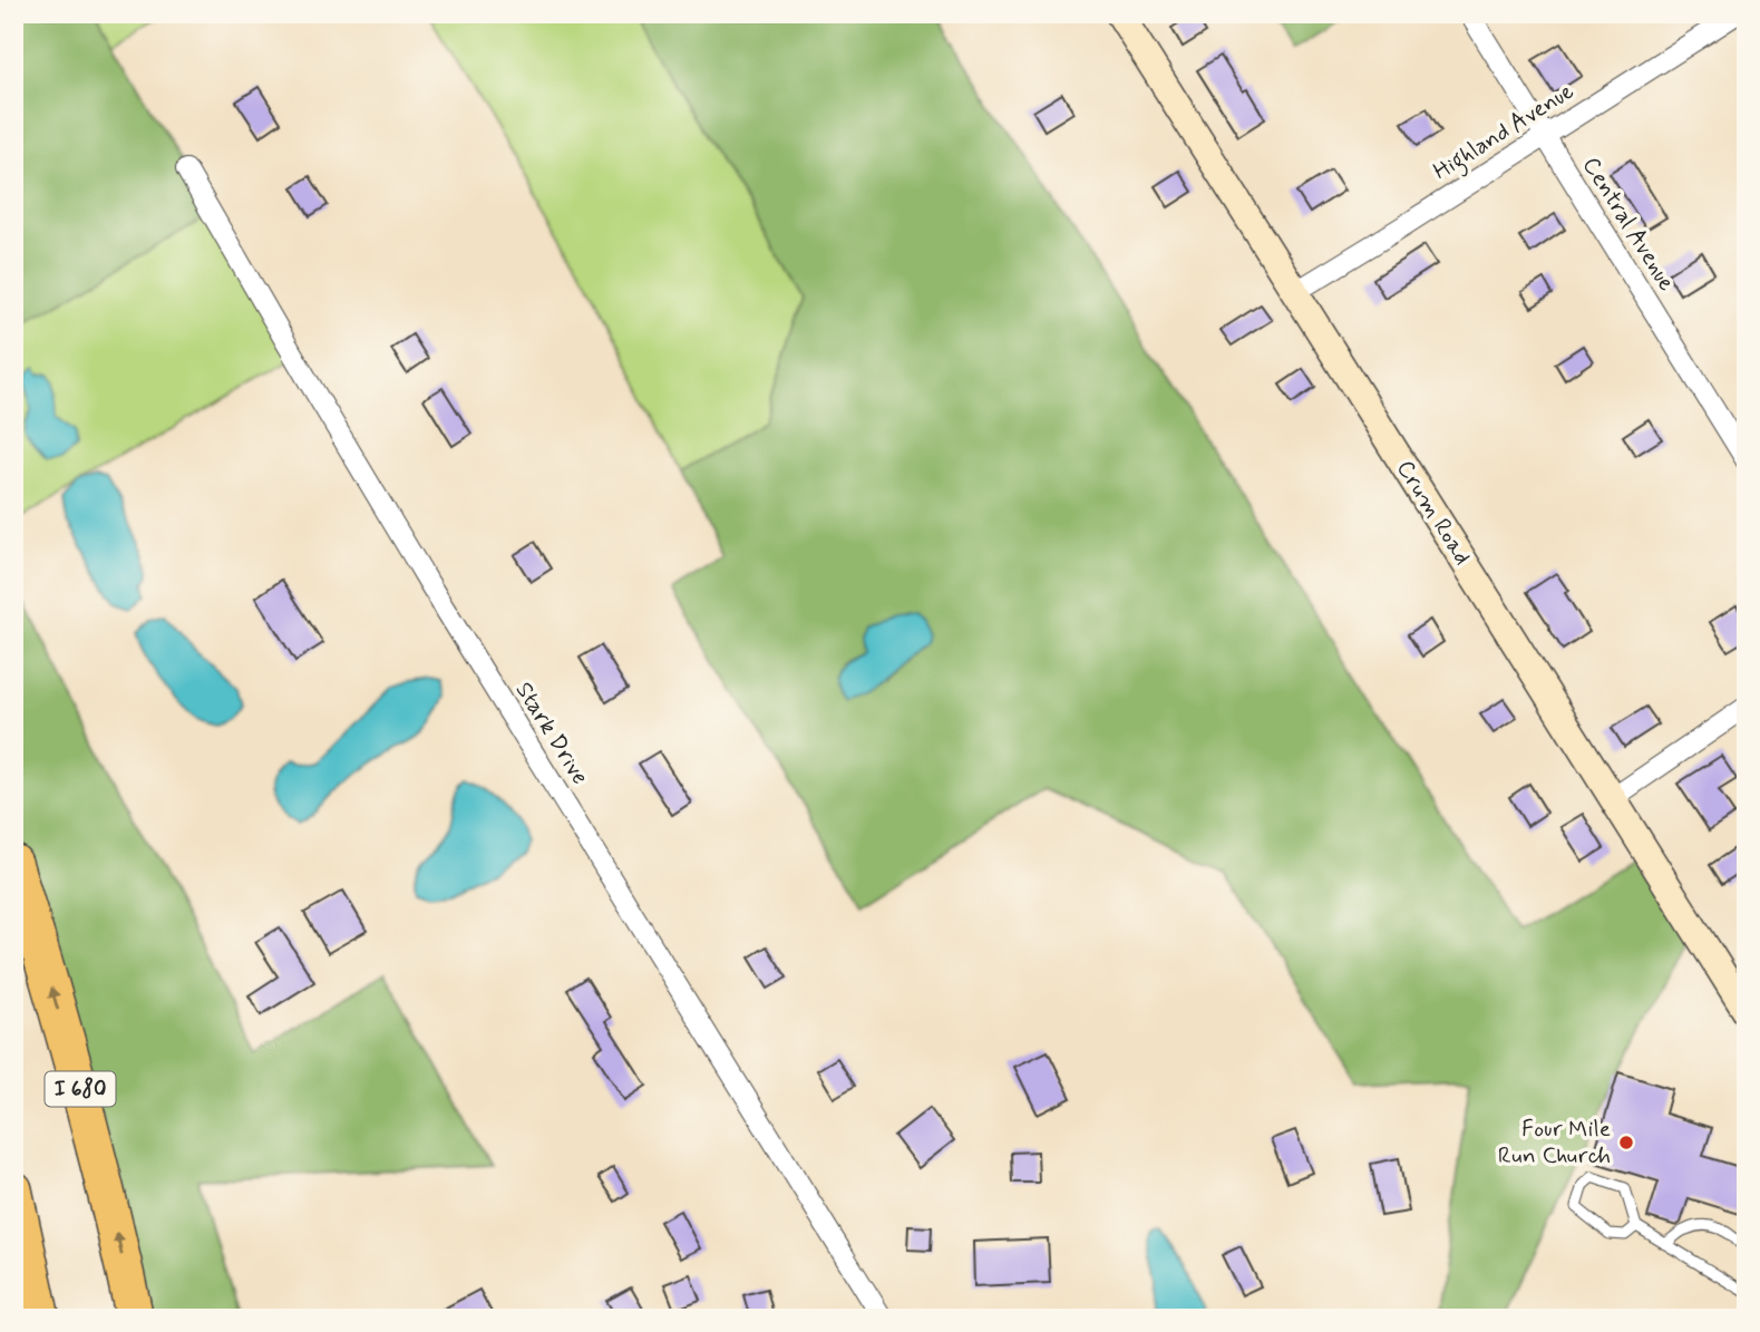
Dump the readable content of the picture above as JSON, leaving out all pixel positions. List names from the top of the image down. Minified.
{"streets":{"highway":["I 680"],"street":["Highland Avenue","Central Avenue","Crum Road","Stark Drive"]},"crossings":[["Highland Avenue","Central Avenue"],["Highland Avenue","Crum Road"]],"places":["Four Mile Run Church"]}
